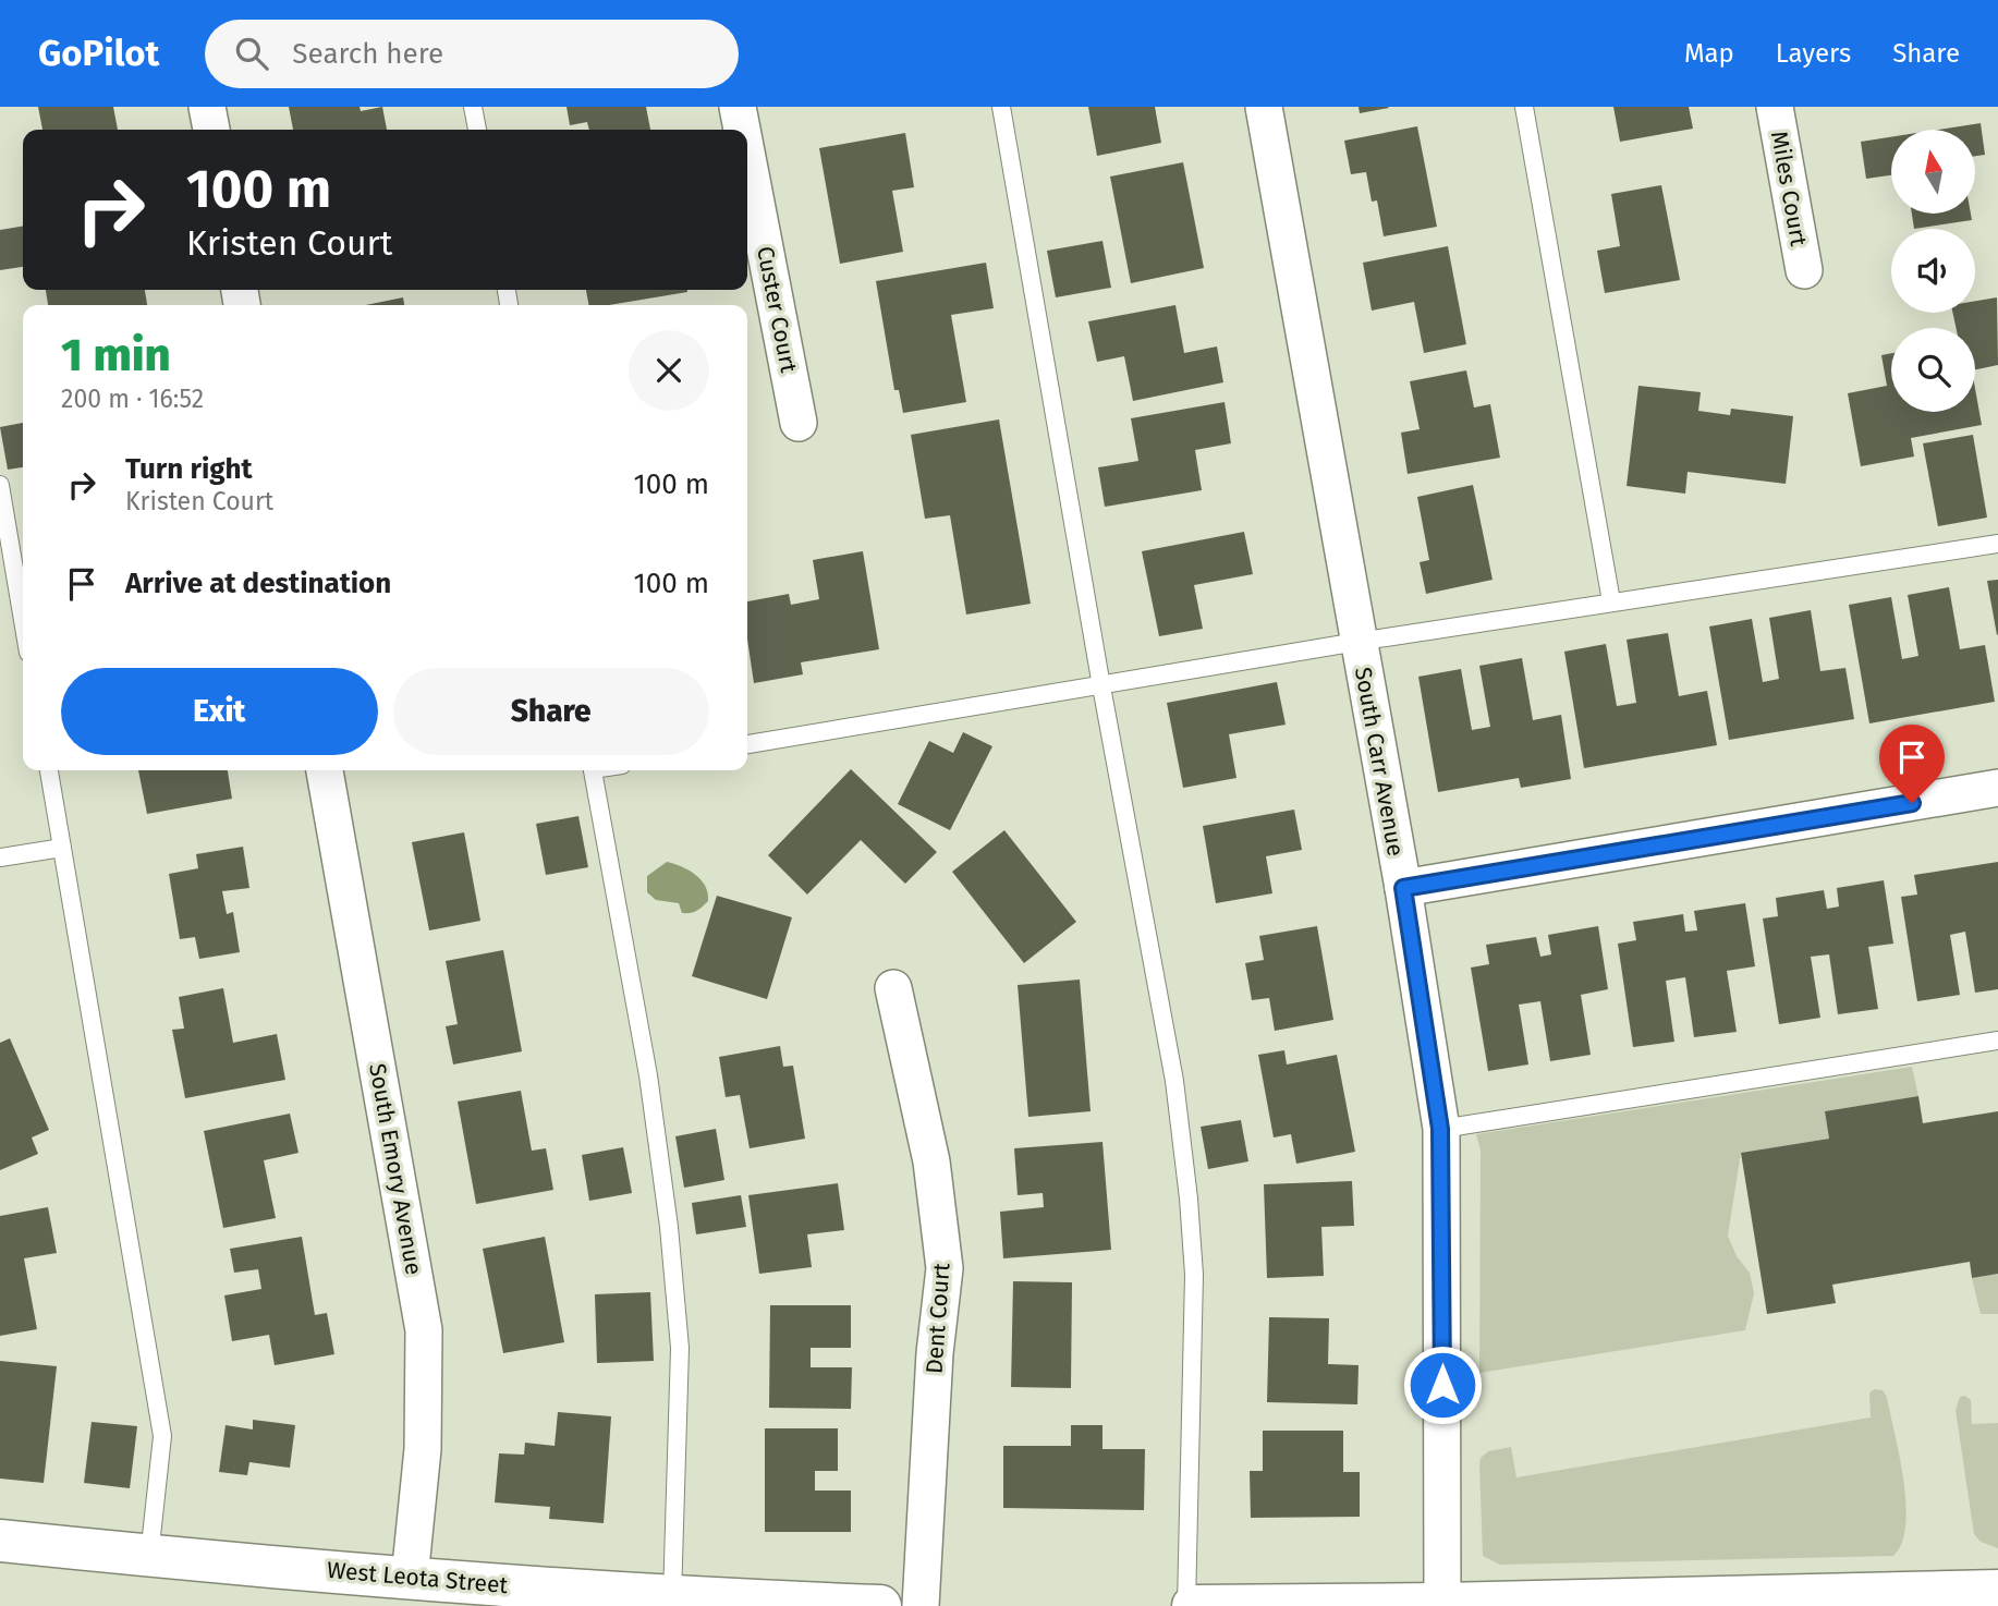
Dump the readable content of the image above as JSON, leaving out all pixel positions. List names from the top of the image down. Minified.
{"streets":{"street":["Miles Court","Custer Court","South Carr Avenue","South Emory Avenue","Dent Court","West Leota Street"]},"crossings":[["South Emory Avenue","West Leota Street"]],"north":"top","page":{"header":"GoPilot","search":"Search here","nav":["Map","Layers","Share"],"turn":["100 m","Kristen Court"],"heading":["1 min","200 m · 16:52"],"list":[{"name":"Turn right","note":"Kristen Court","value":"100 m"},{"name":"Arrive at destination","value":"100 m"}],"buttons":["Exit","Share"]}}
